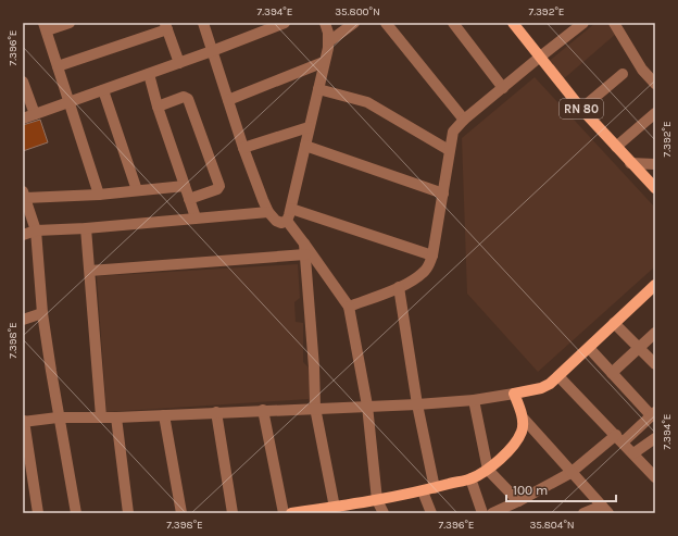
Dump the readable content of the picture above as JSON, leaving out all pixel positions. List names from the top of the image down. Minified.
{"streets":{"main road":["RN 80"]},"scale_bar":"100 m","coordinates":["7.394°E","35.800°N","7.392°E","7.396°E","7.398°E","35.804°N"]}
